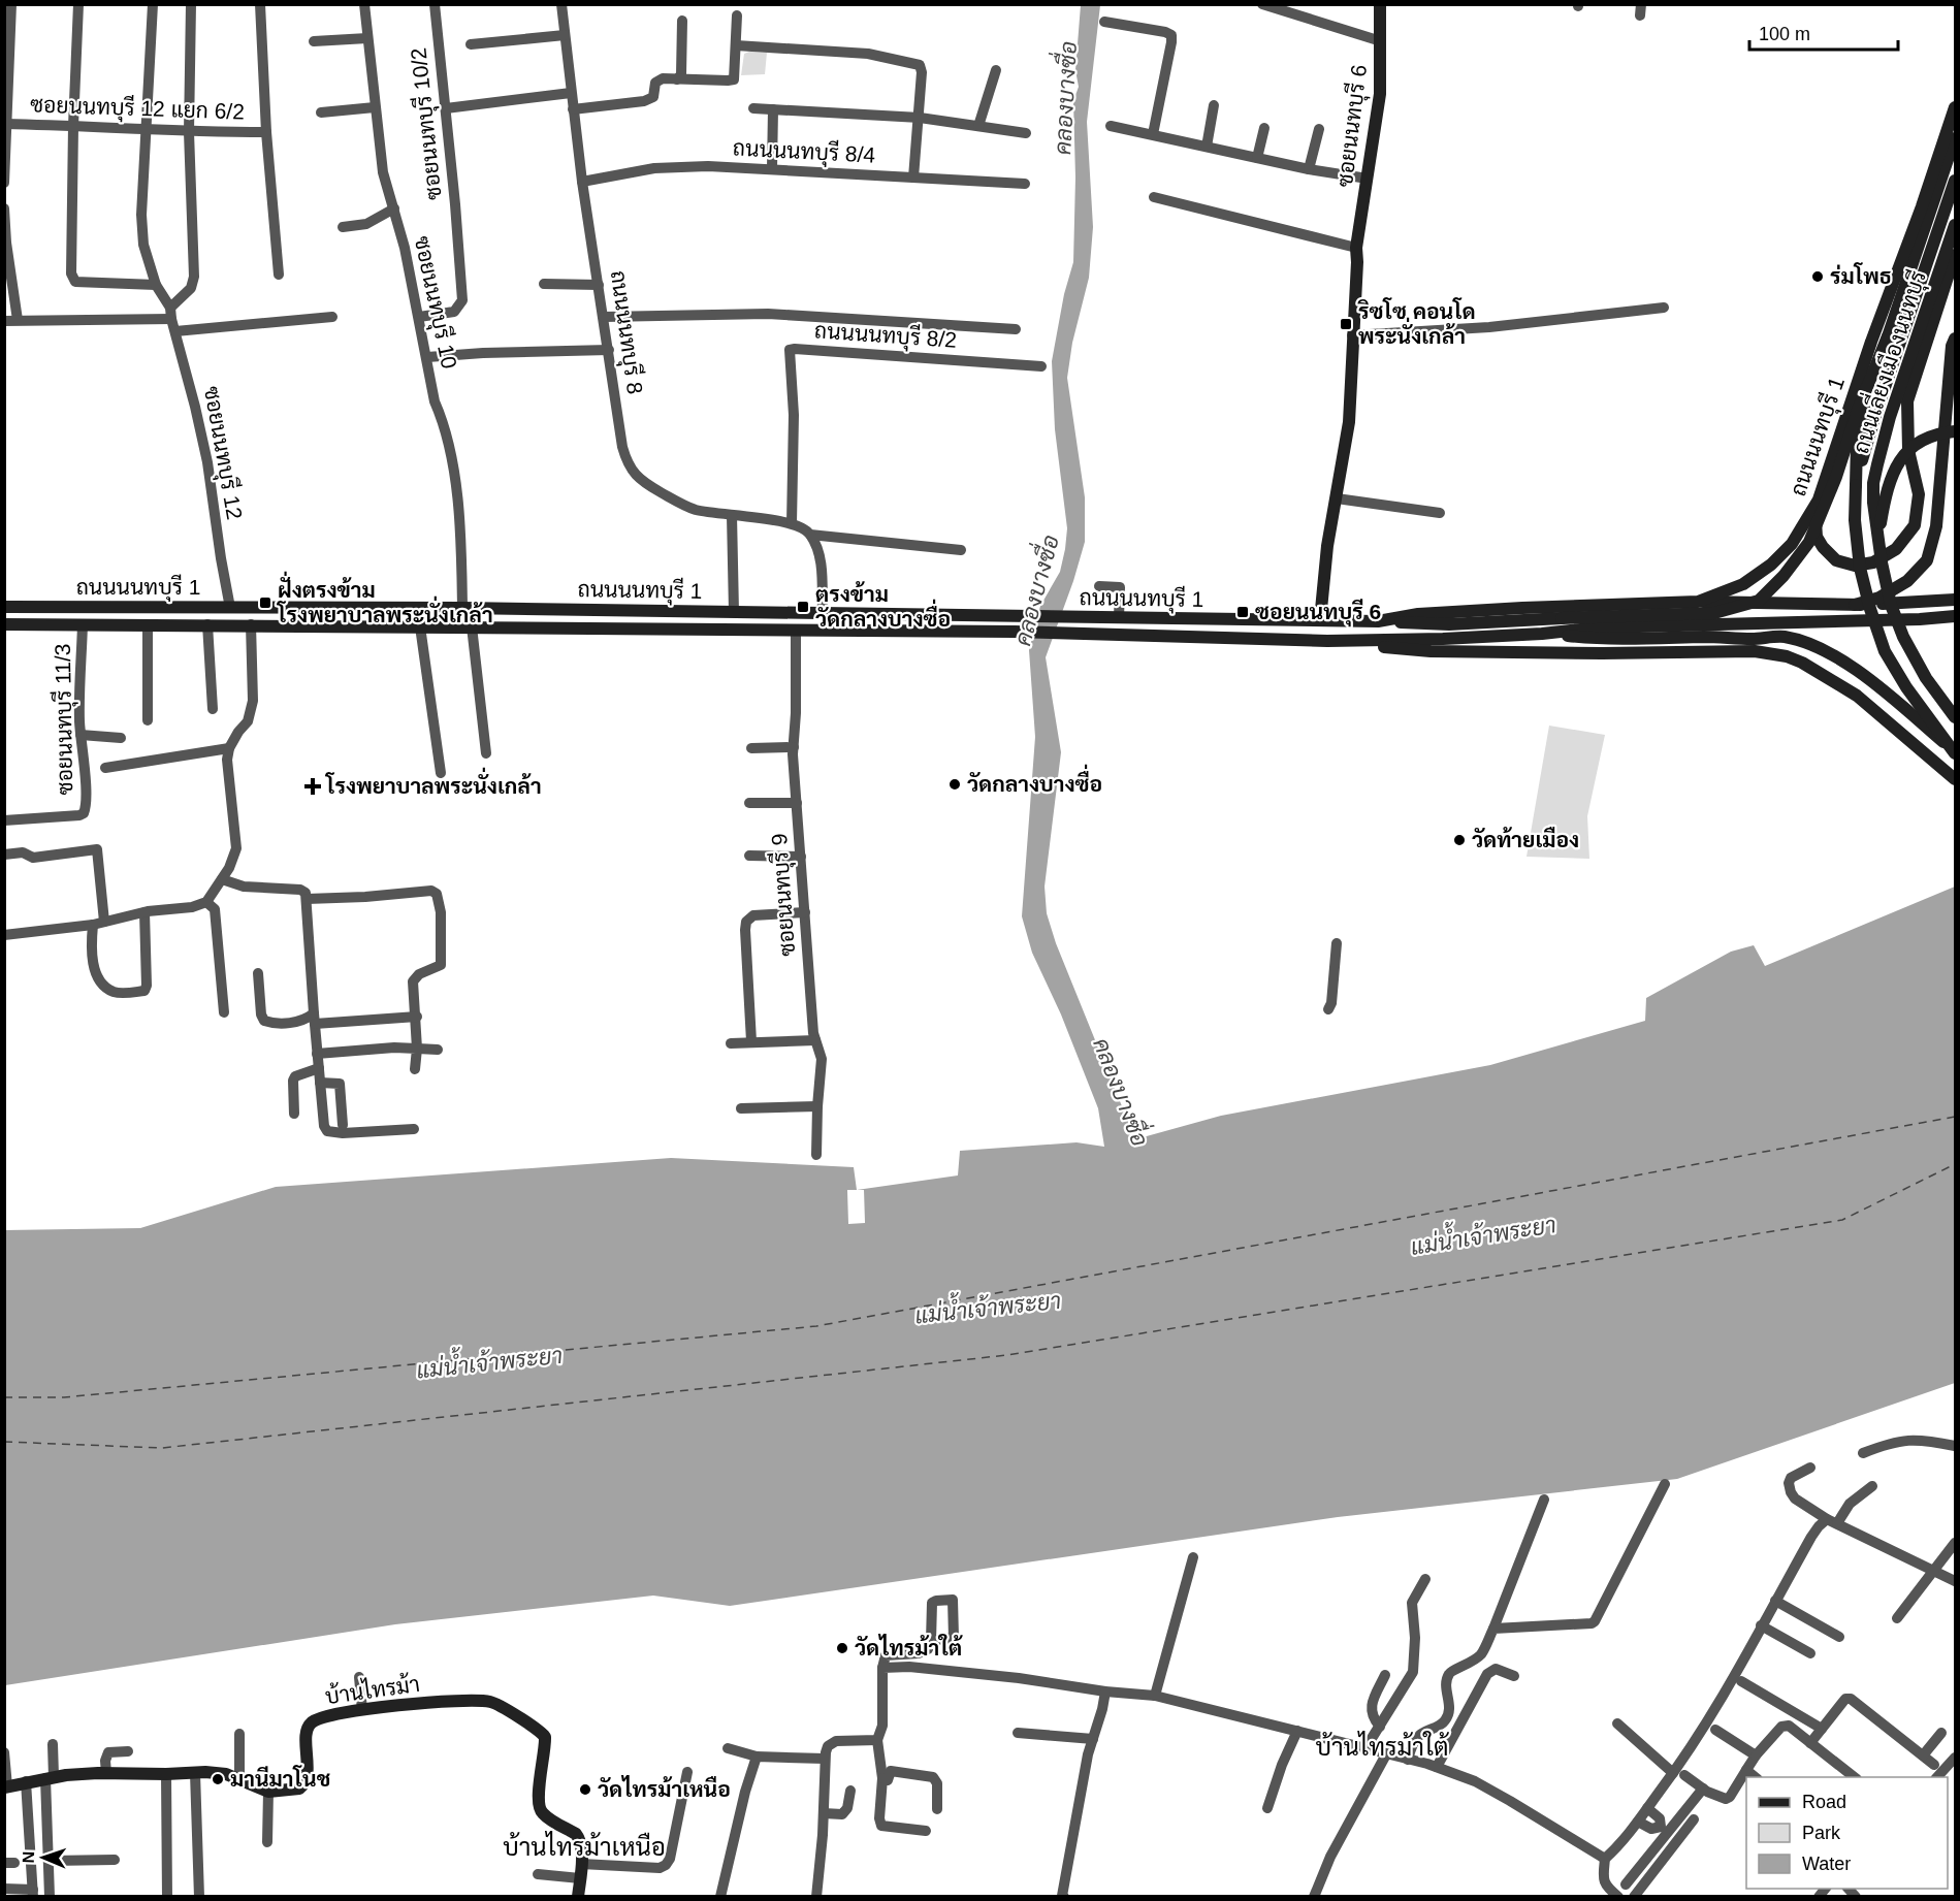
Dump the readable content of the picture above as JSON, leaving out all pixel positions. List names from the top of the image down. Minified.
{"streets":{"main road":["ซอยนนทบุรี 6","ถนนเลี่ยงเมืองนนทบุรี","ถนนนนทบุรี 1","บ้านไทรม้า"],"street":["ซอยนนทบุรี 12 แยก 6/2","ซอยนนทบุรี 10/2","ถนนนนทบุรี 8/4","ซอยนนทบุรี 10","ถนนนนทบุรี 8","ถนนนนทบุรี 8/2","ซอยนนทบุรี 12","ซอยนนทบุรี 11/3","ซอยนนทบุรี 9"]},"crossings":[["ซอยนนทบุรี 10/2","ซอยนนทบุรี 10"],["ซอยนนทบุรี 6","ถนนนนทบุรี 1"],["ถนนนนทบุรี 8/4","ถนนนนทบุรี 8"],["ซอยนนทบุรี 10","ถนนนนทบุรี 1"],["ถนนนนทบุรี 8","ถนนนนทบุรี 8/2"],["ถนนนนทบุรี 1","ซอยนนทบุรี 12"],["ถนนนนทบุรี 1","ซอยนนทบุรี 11/3"],["ถนนนนทบุรี 1","ซอยนนทบุรี 9"]],"districts":["บ้านไทรม้าใต้","บ้านไทรม้าเหนือ"],"water":["คลองบางซื่อ","แม่น้ำเจ้าพระยา"],"places":{"other":["ร่มโพธ","วัดกลางบางซื่อ","วัดท้ายเมือง","วัดไทรม้าใต้","มานีมาโนช","วัดไทรม้าเหนือ"],"transit":["ริซโซ คอนโด พระนั่งเกล้า","ฝั่งตรงข้าม โรงพยาบาลพระนั่งเกล้า","ตรงข้าม วัดกลางบางซื่อ","ซอยนนทบุรี 6"],"health":["โรงพยาบาลพระนั่งเกล้า"]},"legend":["Road","Park","Water"],"scale_bar":"100 m","north":"left"}
